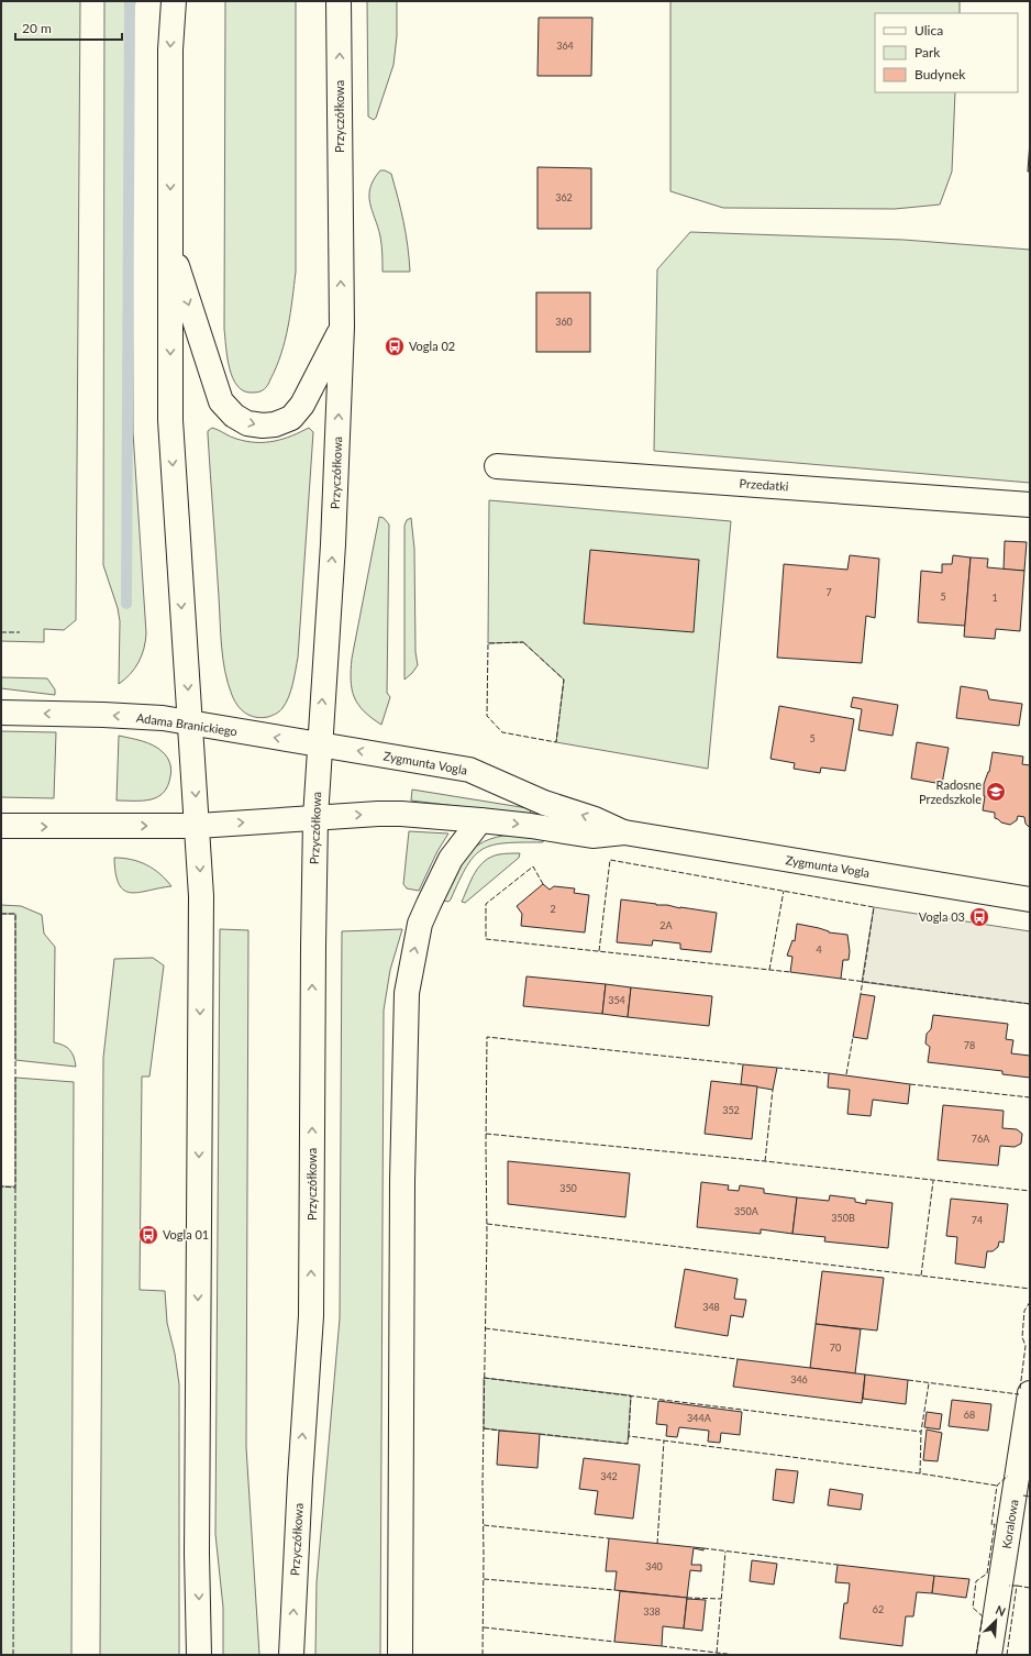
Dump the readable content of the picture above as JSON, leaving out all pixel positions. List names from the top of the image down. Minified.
{"streets":{"main road":["Przyczółkowa","Przedatki","Adama Branickiego","Zygmunta Vogla","Koralowa"]},"crossings":[["Przyczółkowa","Adama Branickiego"],["Przyczółkowa","Zygmunta Vogla"],["Adama Branickiego","Zygmunta Vogla"]],"places":{"bus stop":["Vogla 02","Vogla 03","Vogla 01"],"school or university":["Radosne Przedszkole"]},"house_numbers":["364","362","360","7","5","1","5","2","2A","4","354","78","352","76A","350","350A","350B","74","348","70","346","68","344A","342","340","62","338"],"legend":["Ulica","Park","Budynek"],"scale_bar":"20 m","north":"top right"}
